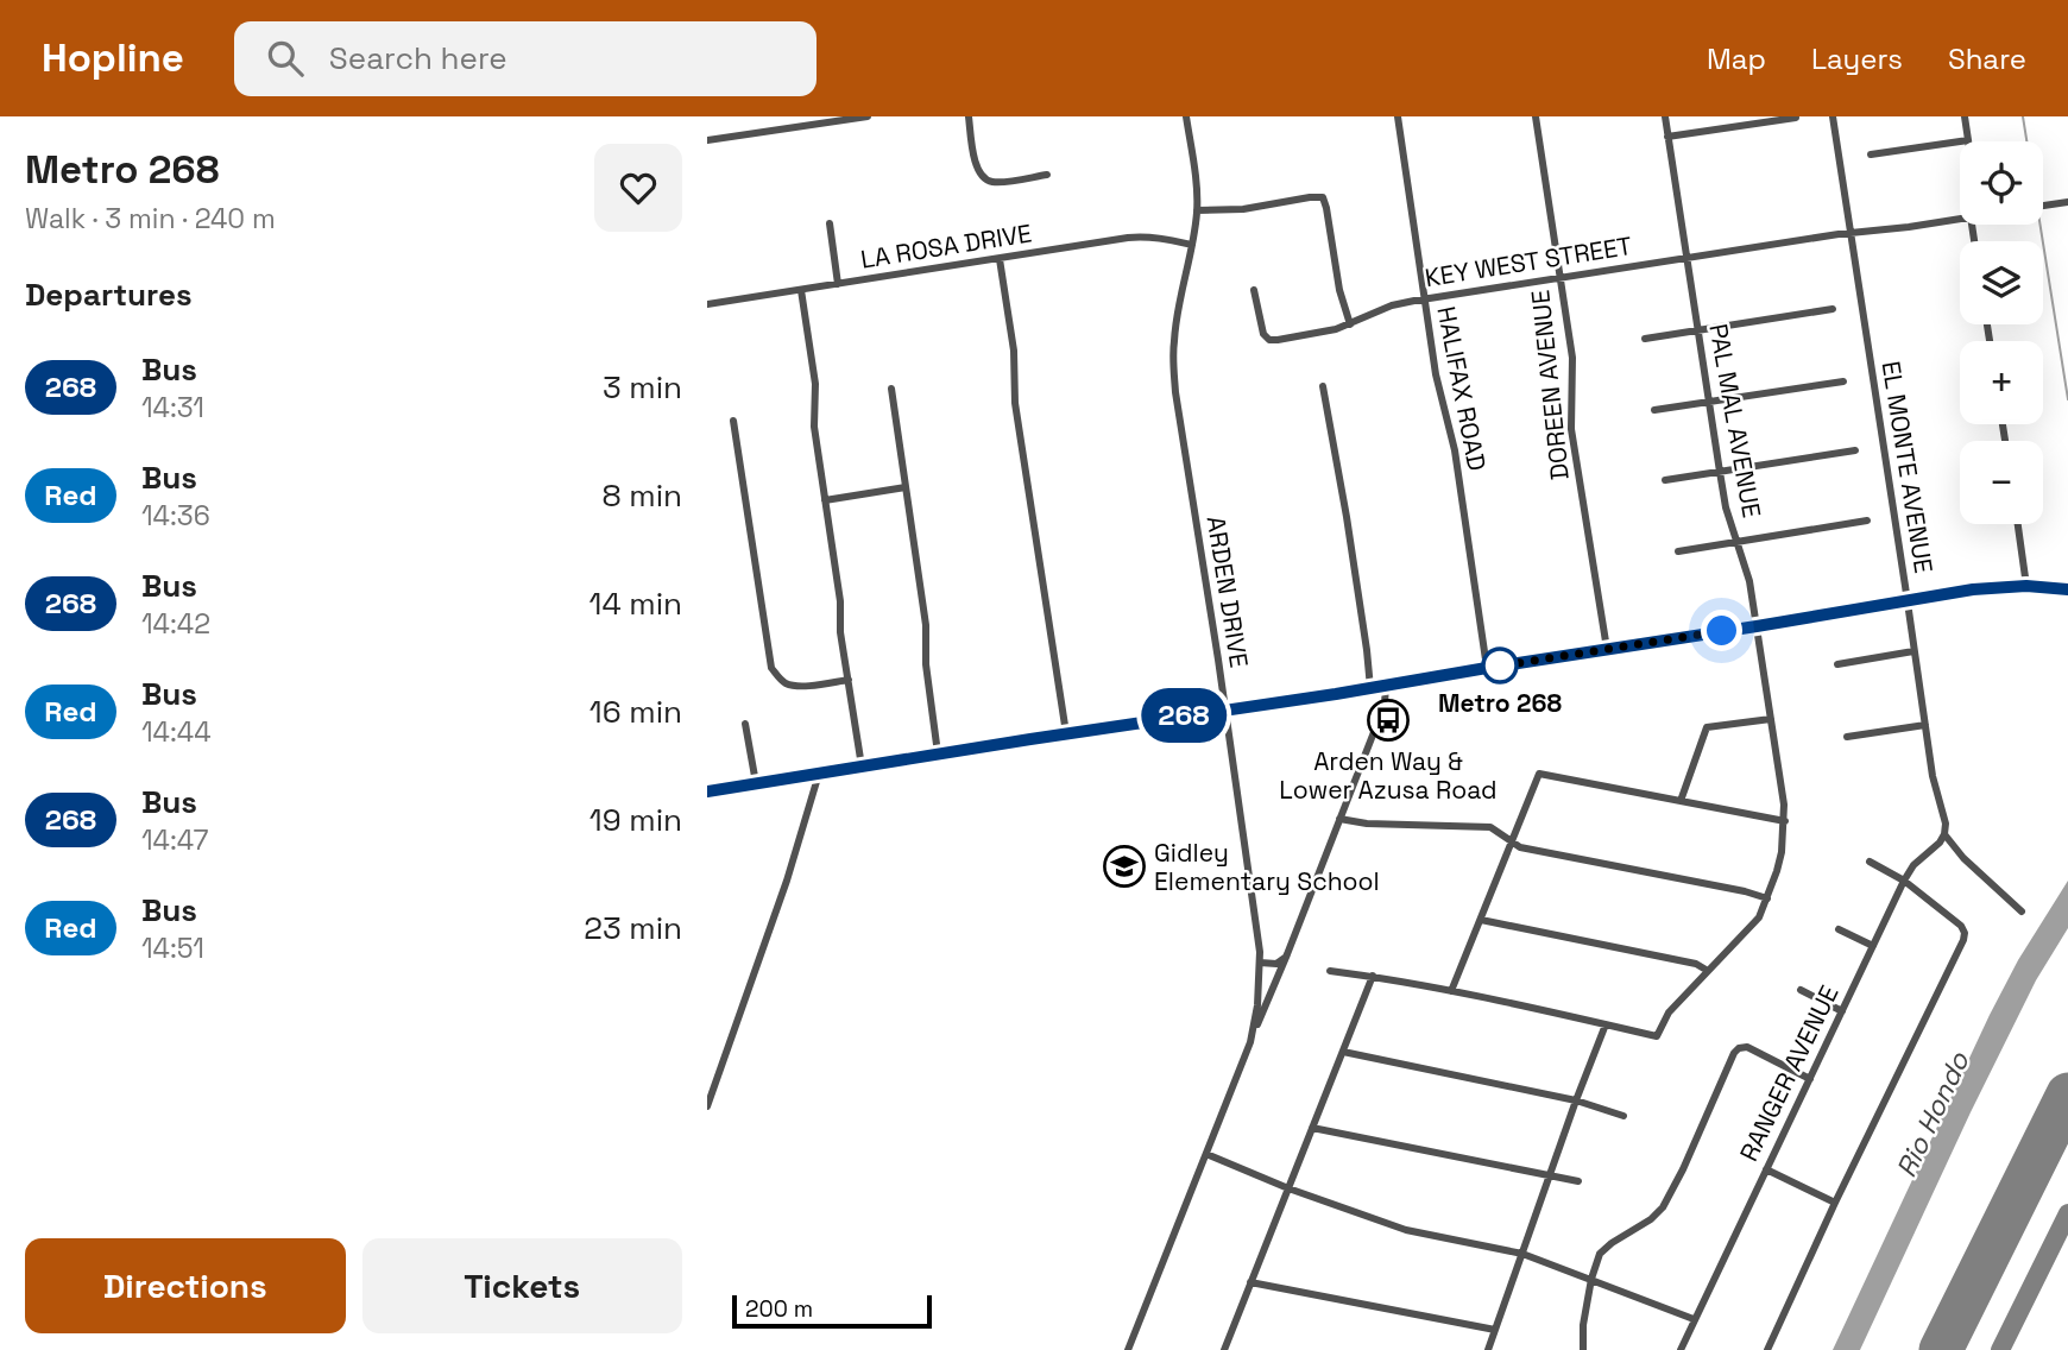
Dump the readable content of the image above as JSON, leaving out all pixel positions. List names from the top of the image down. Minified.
{"streets":{"street":["LA ROSA DRIVE","KEY WEST STREET","DOREEN AVENUE","HALIFAX ROAD","PAL MAL AVENUE","EL MONTE AVENUE","ARDEN DRIVE","RANGER AVENUE"]},"crossings":[["LA ROSA DRIVE","ARDEN DRIVE"],["KEY WEST STREET","DOREEN AVENUE"],["KEY WEST STREET","HALIFAX ROAD"],["KEY WEST STREET","PAL MAL AVENUE"],["KEY WEST STREET","EL MONTE AVENUE"],["EL MONTE AVENUE","RANGER AVENUE"]],"water":["Rio Hondo"],"places":{"other":["Metro 268"],"bus stop":["Arden Way & Lower Azusa Road"],"school or university":["Gidley Elementary School"]},"lines":["bus line 268"],"scale_bar":"200 m","page":{"header":"Hopline","search":"Search here","nav":["Map","Layers","Share"],"heading":[["Metro 268","Walk · 3 min · 240 m"],"Departures"],"on_map":"268","map_buttons":["+","−"],"list":[{"mark":"268","name":"Bus","note":"14:31","value":"3 min"},{"mark":"Red","name":"Bus","note":"14:36","value":"8 min"},{"mark":"268","name":"Bus","note":"14:42","value":"14 min"},{"mark":"Red","name":"Bus","note":"14:44","value":"16 min"},{"mark":"268","name":"Bus","note":"14:47","value":"19 min"},{"mark":"Red","name":"Bus","note":"14:51","value":"23 min"}],"buttons":["Directions","Tickets"],"scale":"200 m"}}
